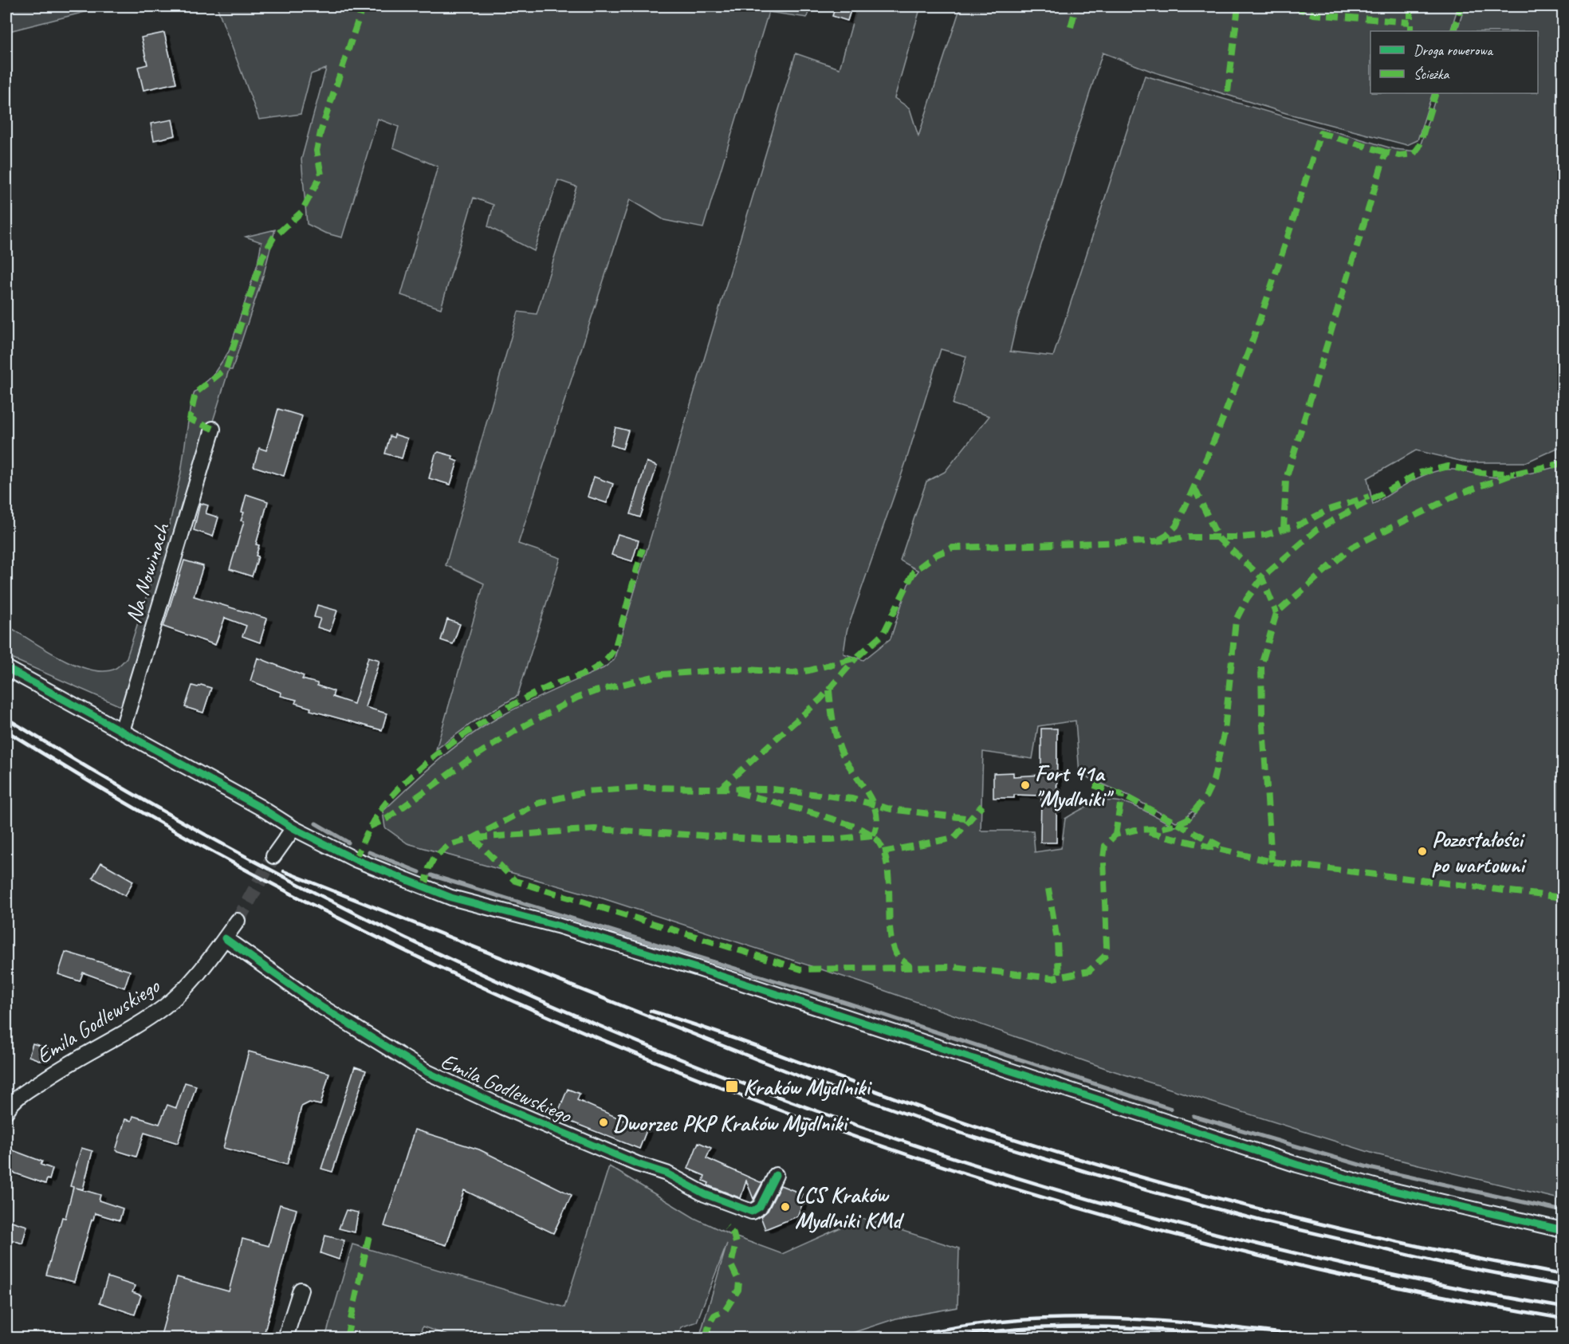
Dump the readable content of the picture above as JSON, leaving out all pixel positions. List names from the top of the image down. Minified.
{"streets":{"street":["Na Nowinach","Emila Godlewskiego"]},"places":{"other":["Fort 41a \"Mydlniki\"","Pozostałości po wartowni","Dworzec PKP Kraków Mydlniki","LCS Kraków Mydlniki KMd"],"transit":["Kraków Mydlniki"]},"legend":["Droga rowerowa","Ścieżka"]}
